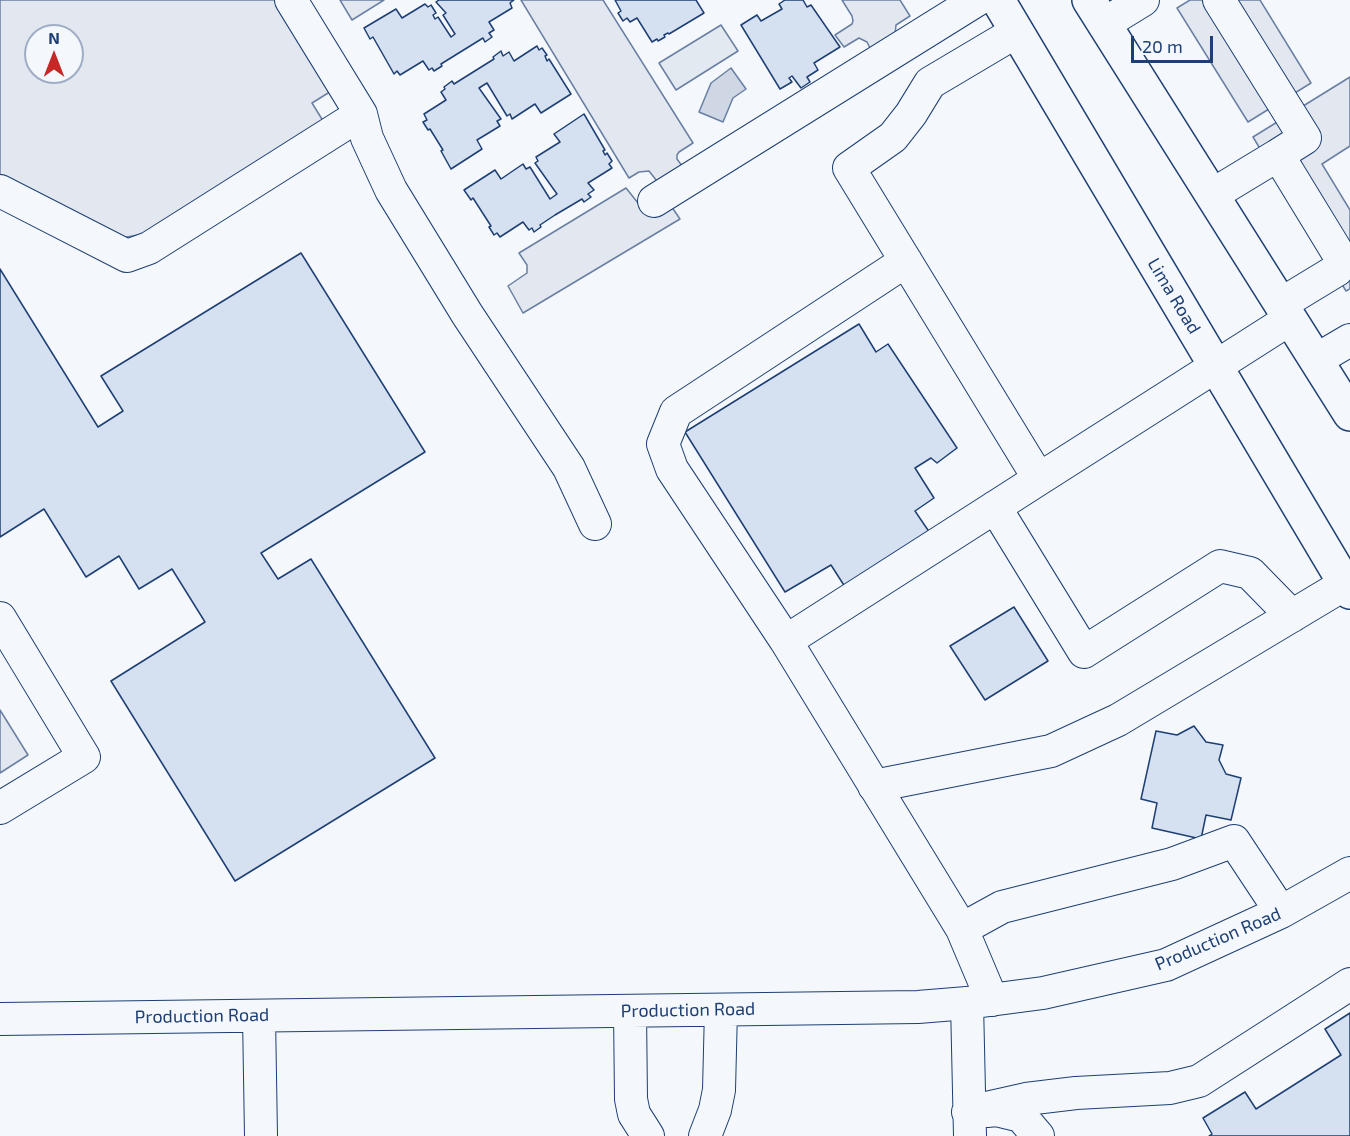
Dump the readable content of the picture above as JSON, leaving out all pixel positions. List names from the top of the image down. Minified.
{"streets":{"highway":["Lima Road"],"street":["Production Road"]},"scale_bar":"20 m","north":"top"}
